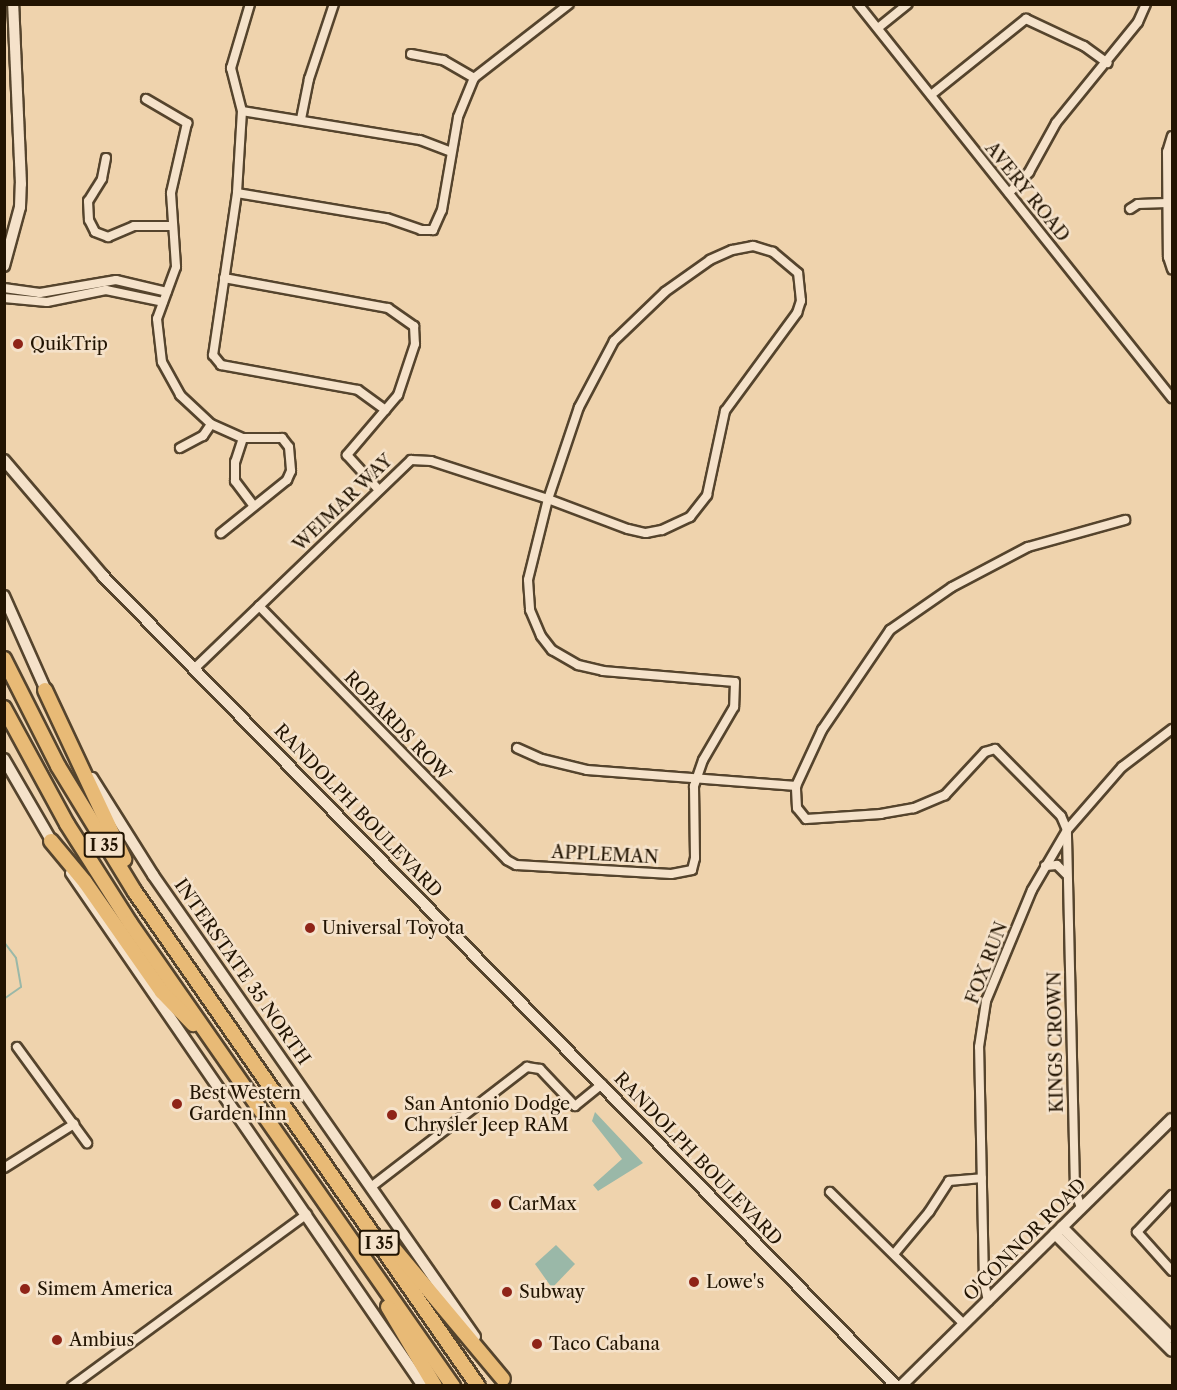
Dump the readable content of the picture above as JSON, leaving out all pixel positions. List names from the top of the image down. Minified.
{"streets":{"highway":["I 35"],"main road":["RANDOLPH BOULEVARD","INTERSTATE 35 NORTH","O'CONNOR ROAD"],"street":["AVERY ROAD","WEIMAR WAY","ROBARDS ROW","APPLEMAN","FOX RUN","KINGS CROWN"]},"crossings":[["WEIMAR WAY","ROBARDS ROW"],["WEIMAR WAY","RANDOLPH BOULEVARD"],["ROBARDS ROW","APPLEMAN"],["FOX RUN","KINGS CROWN"],["FOX RUN","O'CONNOR ROAD"],["KINGS CROWN","O'CONNOR ROAD"]],"places":["QuikTrip","Universal Toyota","Best Western Garden Inn","San Antonio Dodge Chrysler Jeep RAM","CarMax","Lowe's","Simem America","Subway","Ambius","Taco Cabana"]}
